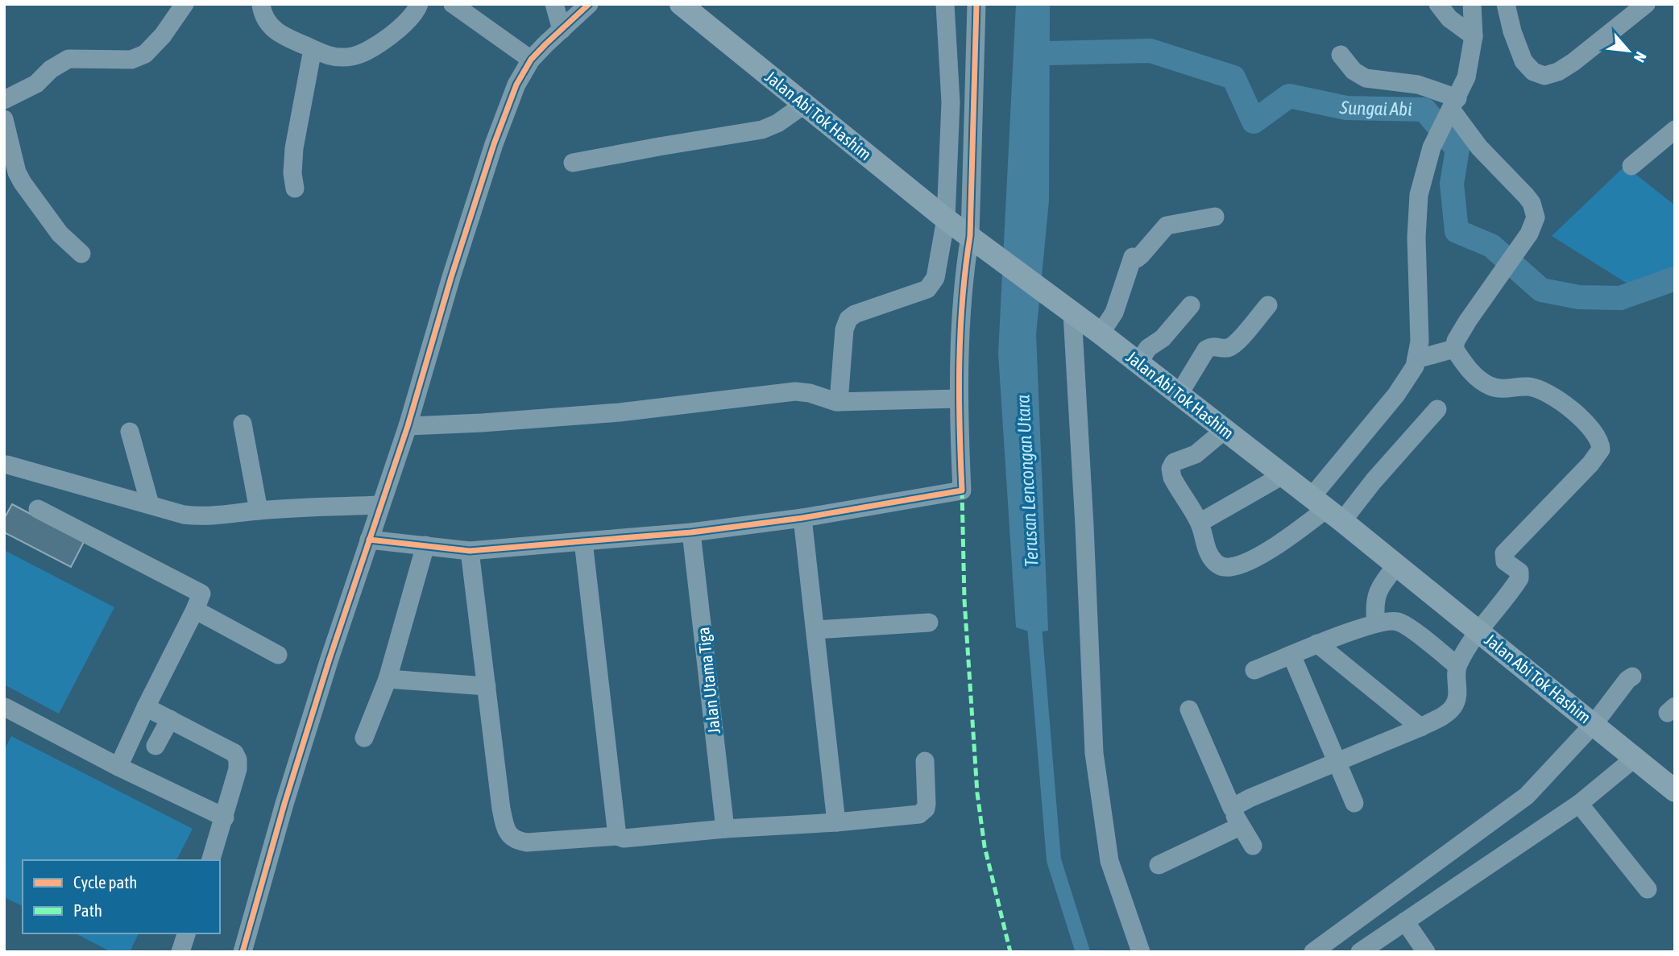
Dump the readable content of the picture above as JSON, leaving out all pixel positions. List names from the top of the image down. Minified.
{"streets":{"main road":["Jalan Abi Tok Hashim"],"street":["Jalan Utama Tiga"]},"water":["Sungai Abi","Terusan Lencongan Utara"],"legend":["Cycle path","Path"],"north":"bottom right"}
